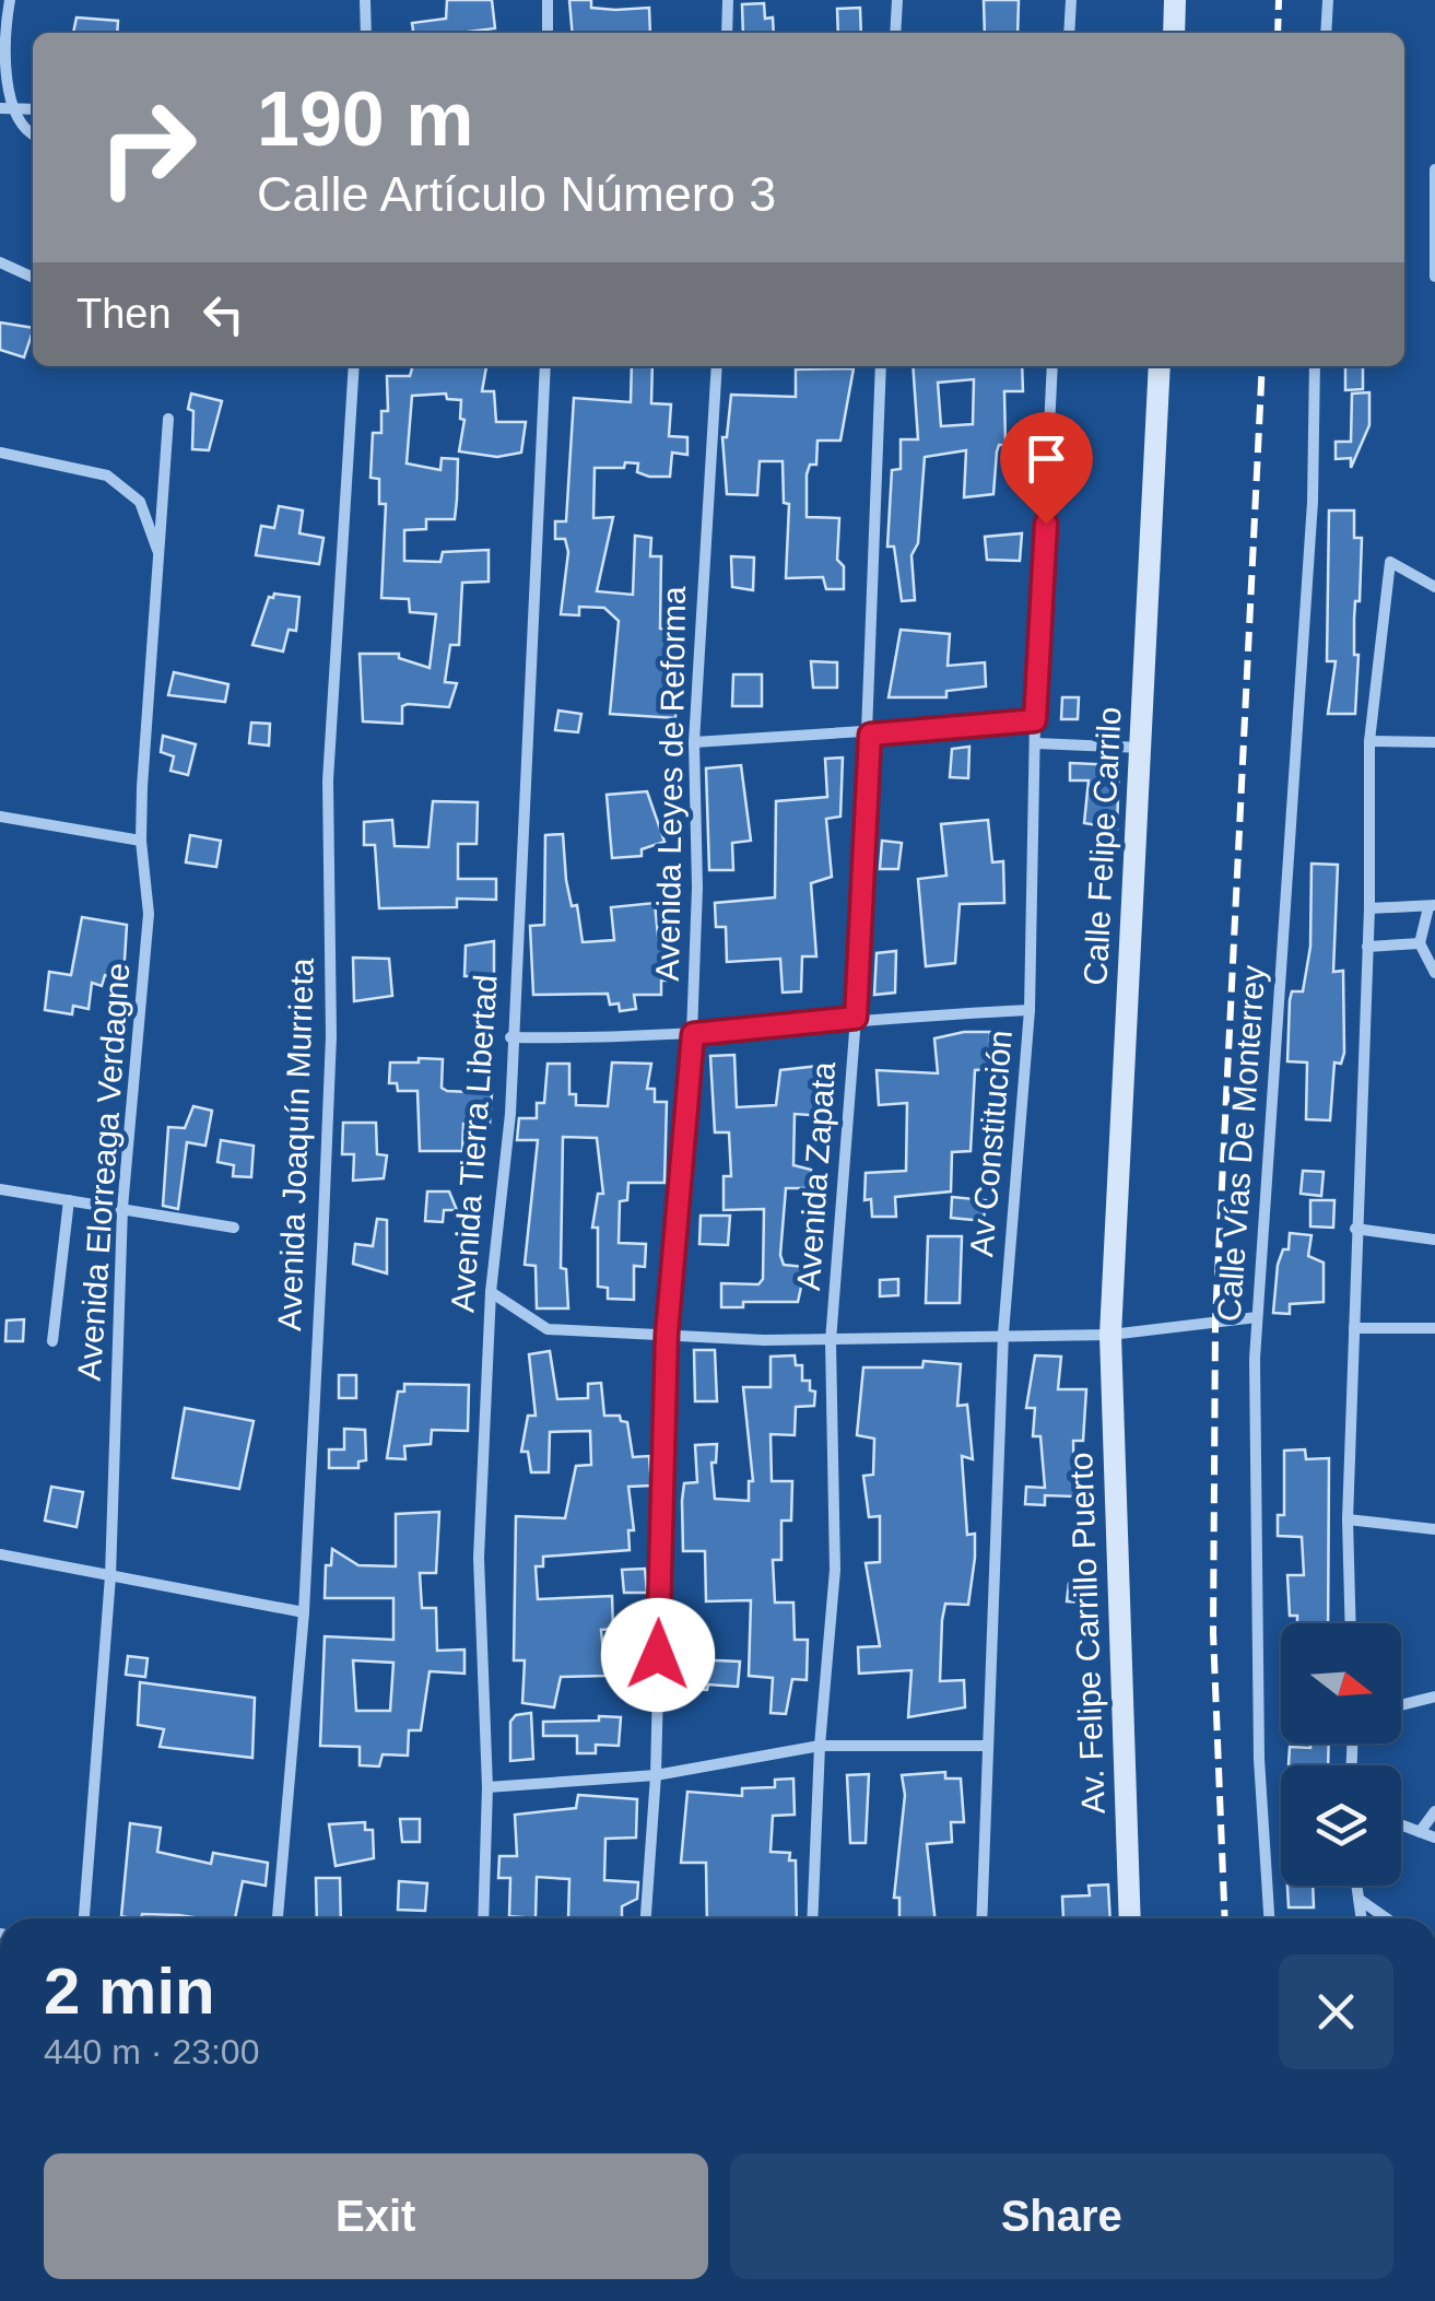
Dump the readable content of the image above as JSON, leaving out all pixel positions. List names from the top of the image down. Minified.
{"streets":{"street":["Avenida Leyes de Reforma","Calle Felipe Carrilo","Avenida Tierra Libertad","Av Constitución","Calle Vías De Monterrey","Avenida Joaquín Murrieta","Avenida Elorreaga Verdagne","Avenida Zapata","Av. Felipe Carrillo Puerto"]},"crossings":[["Calle Felipe Carrilo","Av. Felipe Carrillo Puerto"]],"north":"right","page":{"turn":["190 m","Calle Artículo Número 3"],"then":"Then","heading":["2 min","440 m · 23:00"],"buttons":["Exit","Share"]}}
